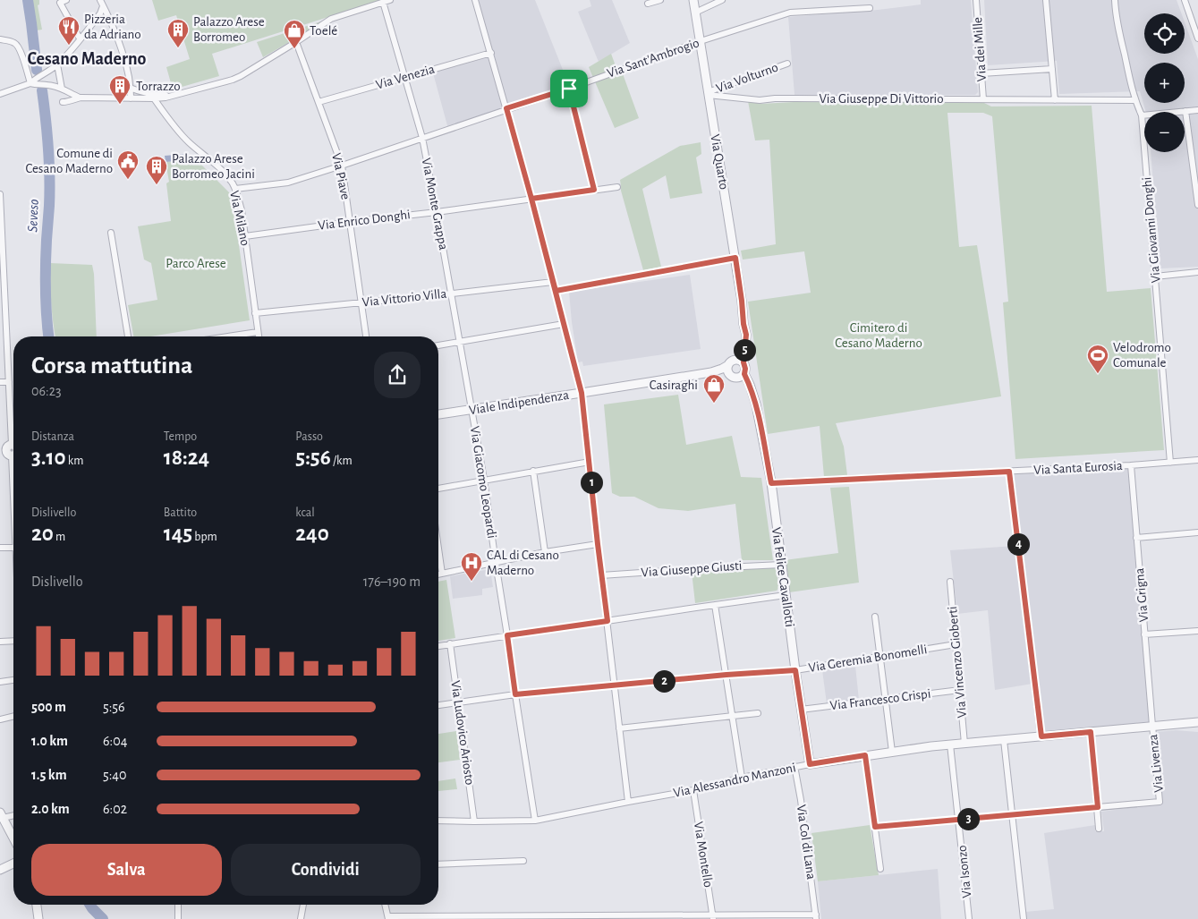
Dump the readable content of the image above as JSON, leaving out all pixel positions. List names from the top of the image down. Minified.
{"streets":{"street":["Via dei Mille","Via Sant'Ambrogio","Via Venezia","Via Volturno","Via Giuseppe Di Vittorio","Via Quarto","Via Piave","Via Monte Grappa","Via Milano","Via Enrico Donghi","Via Giovanni Donghi","Via Vittorio Villa","Viale Indipendenza","Via Santa Eurosia","Via Giacomo Leopardi","Via Giuseppe Giusti","Via Felice Cavallotti","Via Grigna","Via Geremia Bonomelli","Via Vincenzo Gioberti","Via Francesco Crispi","Via Ludovico Ariosto","Via Livenza","Via Alessandro Manzoni","Via Col di Lana","Via Montello","Via Isonzo"]},"crossings":[["Via dei Mille","Via Giuseppe Di Vittorio"],["Via Sant'Ambrogio","Via Quarto"],["Via Sant'Ambrogio","Via Piave"],["Via Sant'Ambrogio","Via Monte Grappa"],["Via Sant'Ambrogio","Via Milano"],["Via Venezia","Via Piave"],["Via Venezia","Via Monte Grappa"],["Via Volturno","Via Giuseppe Di Vittorio"],["Via Volturno","Via Quarto"],["Via Giuseppe Di Vittorio","Via Quarto"],["Via Giuseppe Di Vittorio","Via Giovanni Donghi"],["Via Quarto","Viale Indipendenza"],["Via Quarto","Via Felice Cavallotti"],["Via Piave","Via Enrico Donghi"],["Via Piave","Via Vittorio Villa"],["Via Monte Grappa","Via Enrico Donghi"],["Via Monte Grappa","Via Vittorio Villa"],["Via Monte Grappa","Viale Indipendenza"],["Via Monte Grappa","Via Giacomo Leopardi"],["Via Milano","Via Enrico Donghi"],["Via Milano","Via Vittorio Villa"],["Via Giovanni Donghi","Via Santa Eurosia"],["Viale Indipendenza","Via Giacomo Leopardi"],["Viale Indipendenza","Via Felice Cavallotti"],["Via Santa Eurosia","Via Felice Cavallotti"],["Via Santa Eurosia","Via Grigna"],["Via Giacomo Leopardi","Via Geremia Bonomelli"],["Via Giacomo Leopardi","Via Alessandro Manzoni"],["Via Giuseppe Giusti","Via Felice Cavallotti"],["Via Felice Cavallotti","Via Geremia Bonomelli"],["Via Felice Cavallotti","Via Francesco Crispi"],["Via Felice Cavallotti","Via Alessandro Manzoni"],["Via Grigna","Via Livenza"],["Via Grigna","Via Alessandro Manzoni"],["Via Geremia Bonomelli","Via Vincenzo Gioberti"],["Via Geremia Bonomelli","Via Ludovico Ariosto"],["Via Vincenzo Gioberti","Via Francesco Crispi"],["Via Vincenzo Gioberti","Via Alessandro Manzoni"],["Via Ludovico Ariosto","Via Alessandro Manzoni"],["Via Livenza","Via Alessandro Manzoni"],["Via Alessandro Manzoni","Via Col di Lana"],["Via Alessandro Manzoni","Via Montello"],["Via Alessandro Manzoni","Via Isonzo"]],"districts":["Cesano Maderno"],"water":["Seveso"],"parks":["Parco Arese","Cimitero di Cesano Maderno"],"places":{"restaurant":["Pizzeria da Adriano"],"building":["Palazzo Arese Borromeo","Torrazzo","Palazzo Arese Borromeo Jacini"],"shop":["Toelé","Casiraghi"],"public building":["Comune di Cesano Maderno"],"sports":["Velodromo Comunale"],"hospital":["CAL di Cesano Maderno"]},"page":{"map_buttons":["+","−"],"heading":["Corsa mattutina","06:23"],"pins":["5","1","4","2","3"],"stats":[["Distanza","3.10 km"],["Tempo","18:24"],["Passo","5:56 /km"],["Dislivello","20 m"],["Battito","145 bpm"],["kcal","240"]],"chart":["Dislivello","176–190 m"],"list":[{"name":"500 m","note":"5:56"},{"name":"1.0 km","note":"6:04"},{"name":"1.5 km","note":"5:40"},{"name":"2.0 km","note":"6:02"}],"buttons":["Salva","Condividi"]}}
